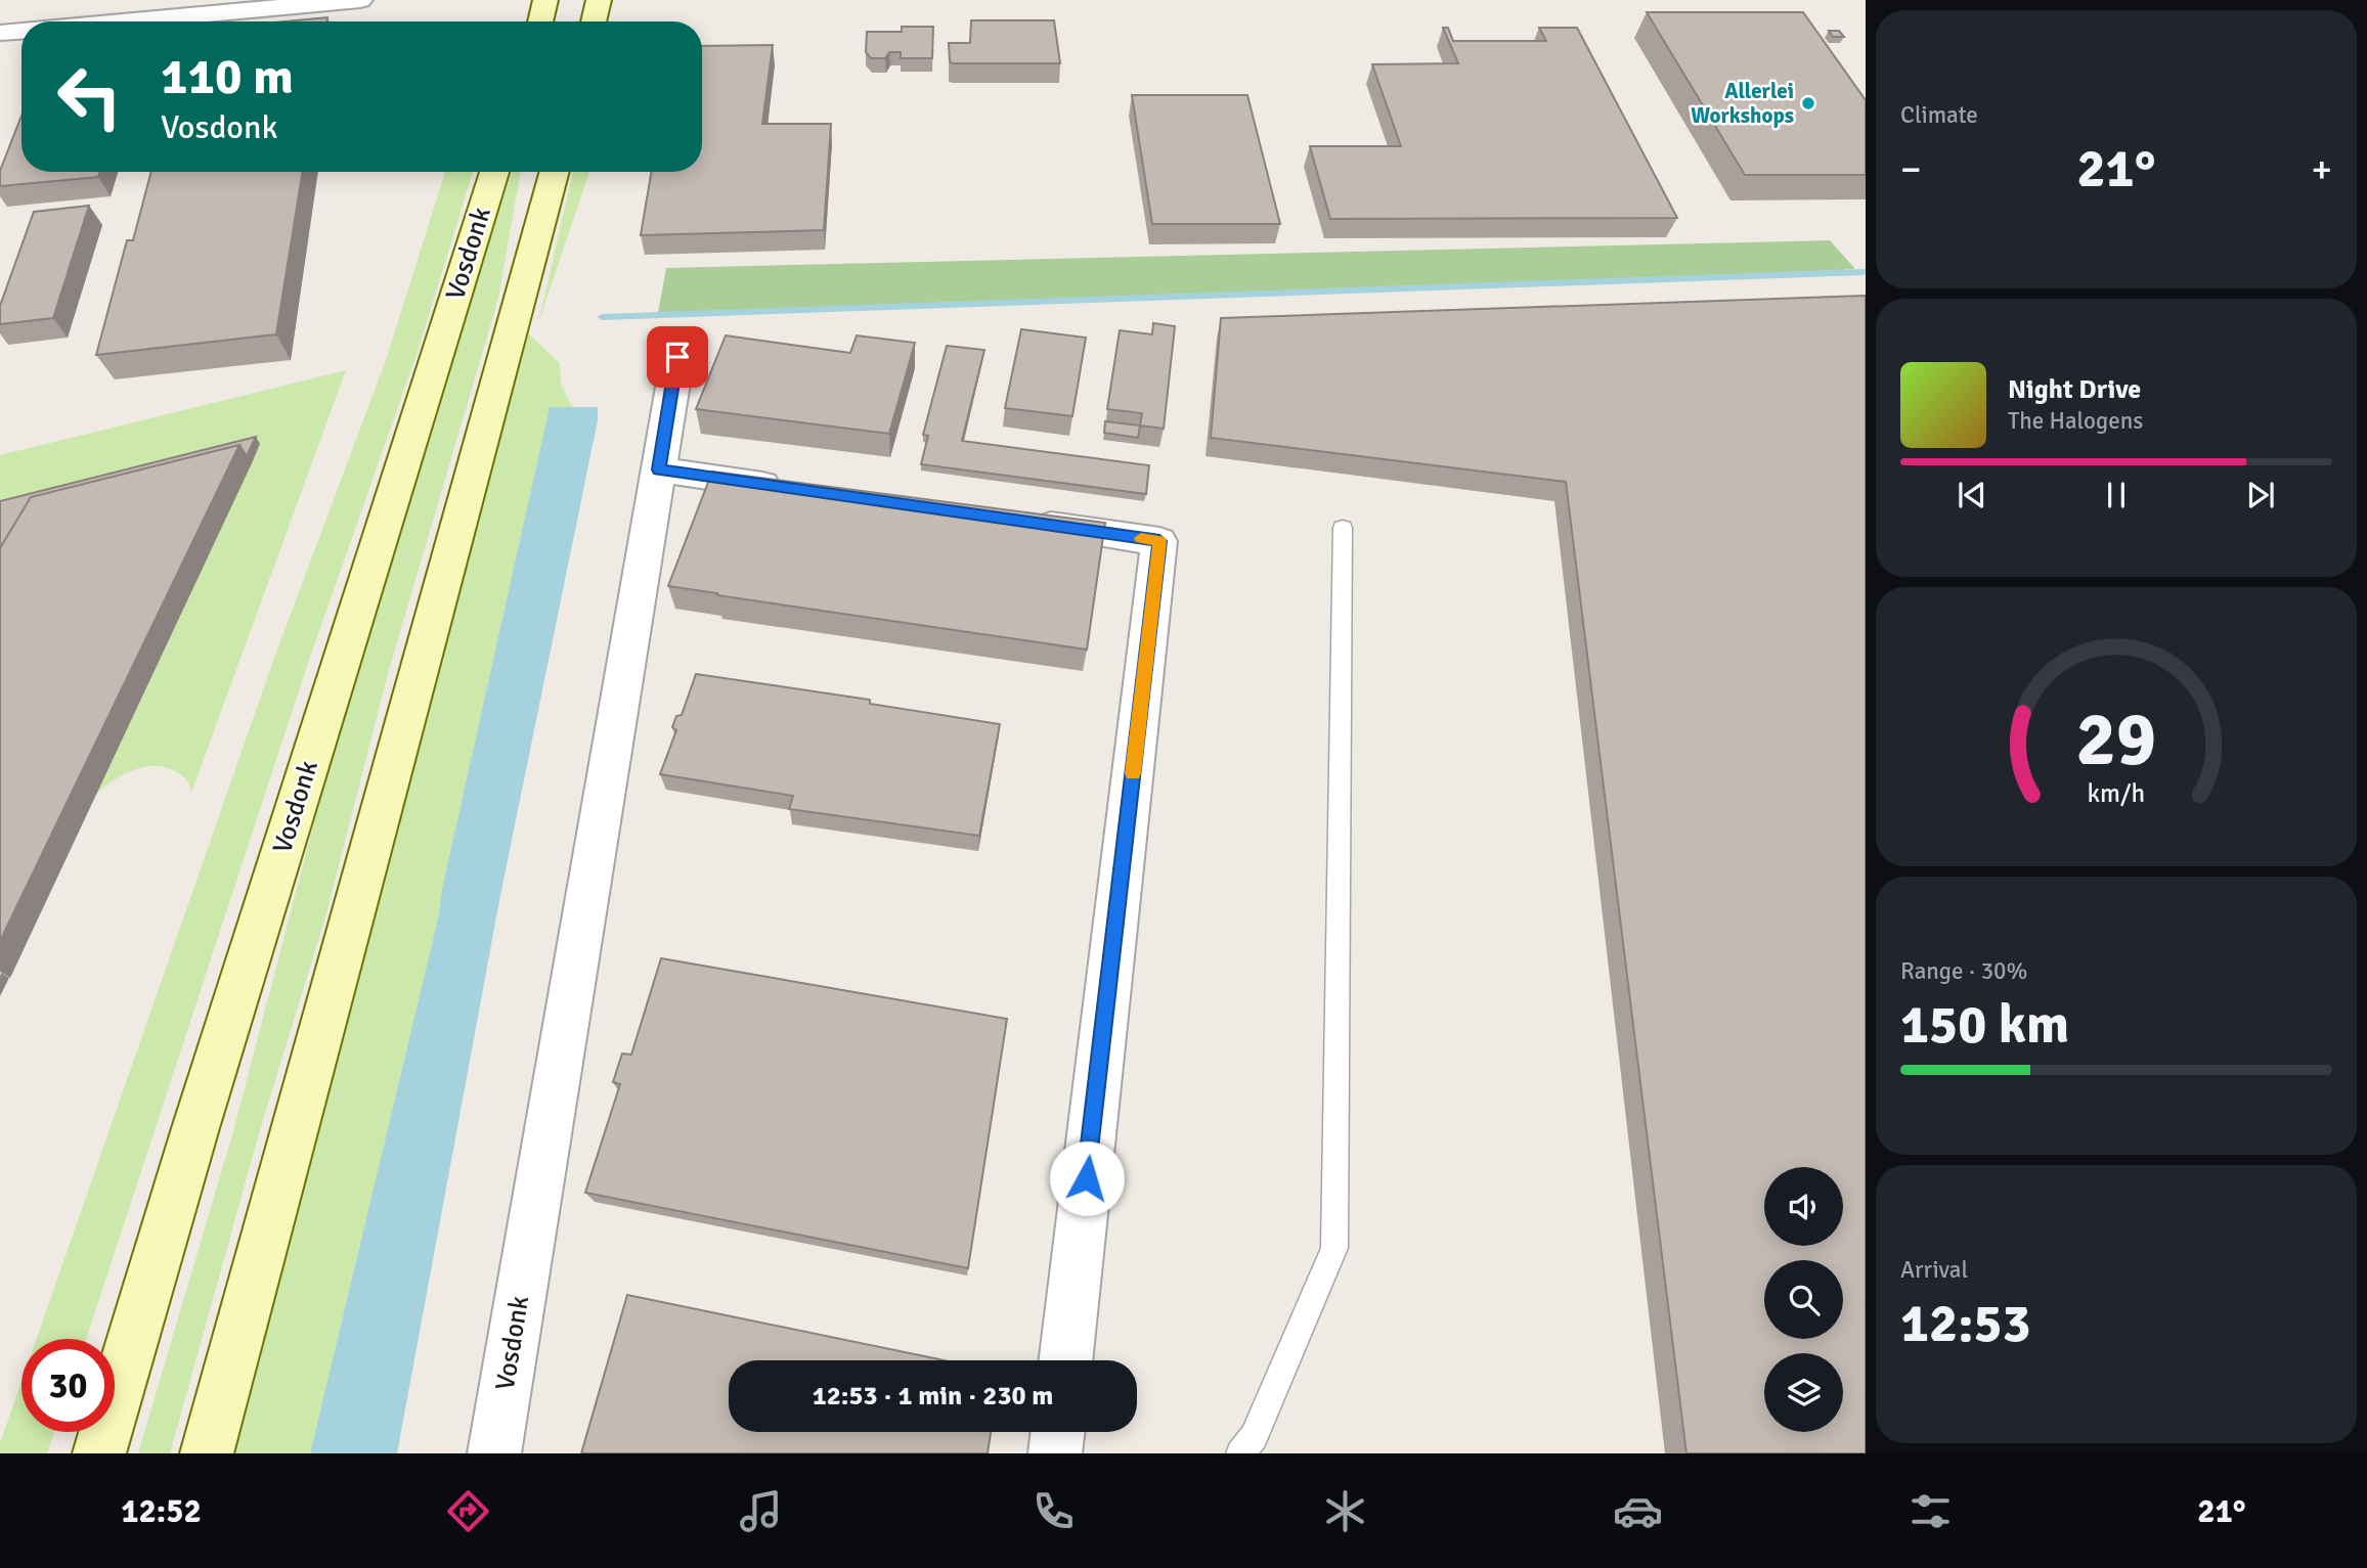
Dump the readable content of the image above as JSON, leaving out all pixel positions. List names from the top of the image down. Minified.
{"streets":{"main road":["Vosdonk"]},"places":["Allerlei Workshops"],"page":{"tile":["Climate",["Range · 30%","150 km"],["Arrival","12:53"]],"turn":["110 m","Vosdonk"],"heat":["−","21°","+"],"song":["Night Drive","The Halogens"],"limit":"30","trip":"12:53 · 1 min · 230 m","tabs":["12:52","21°"],"gauge":["29","km/h"]}}
